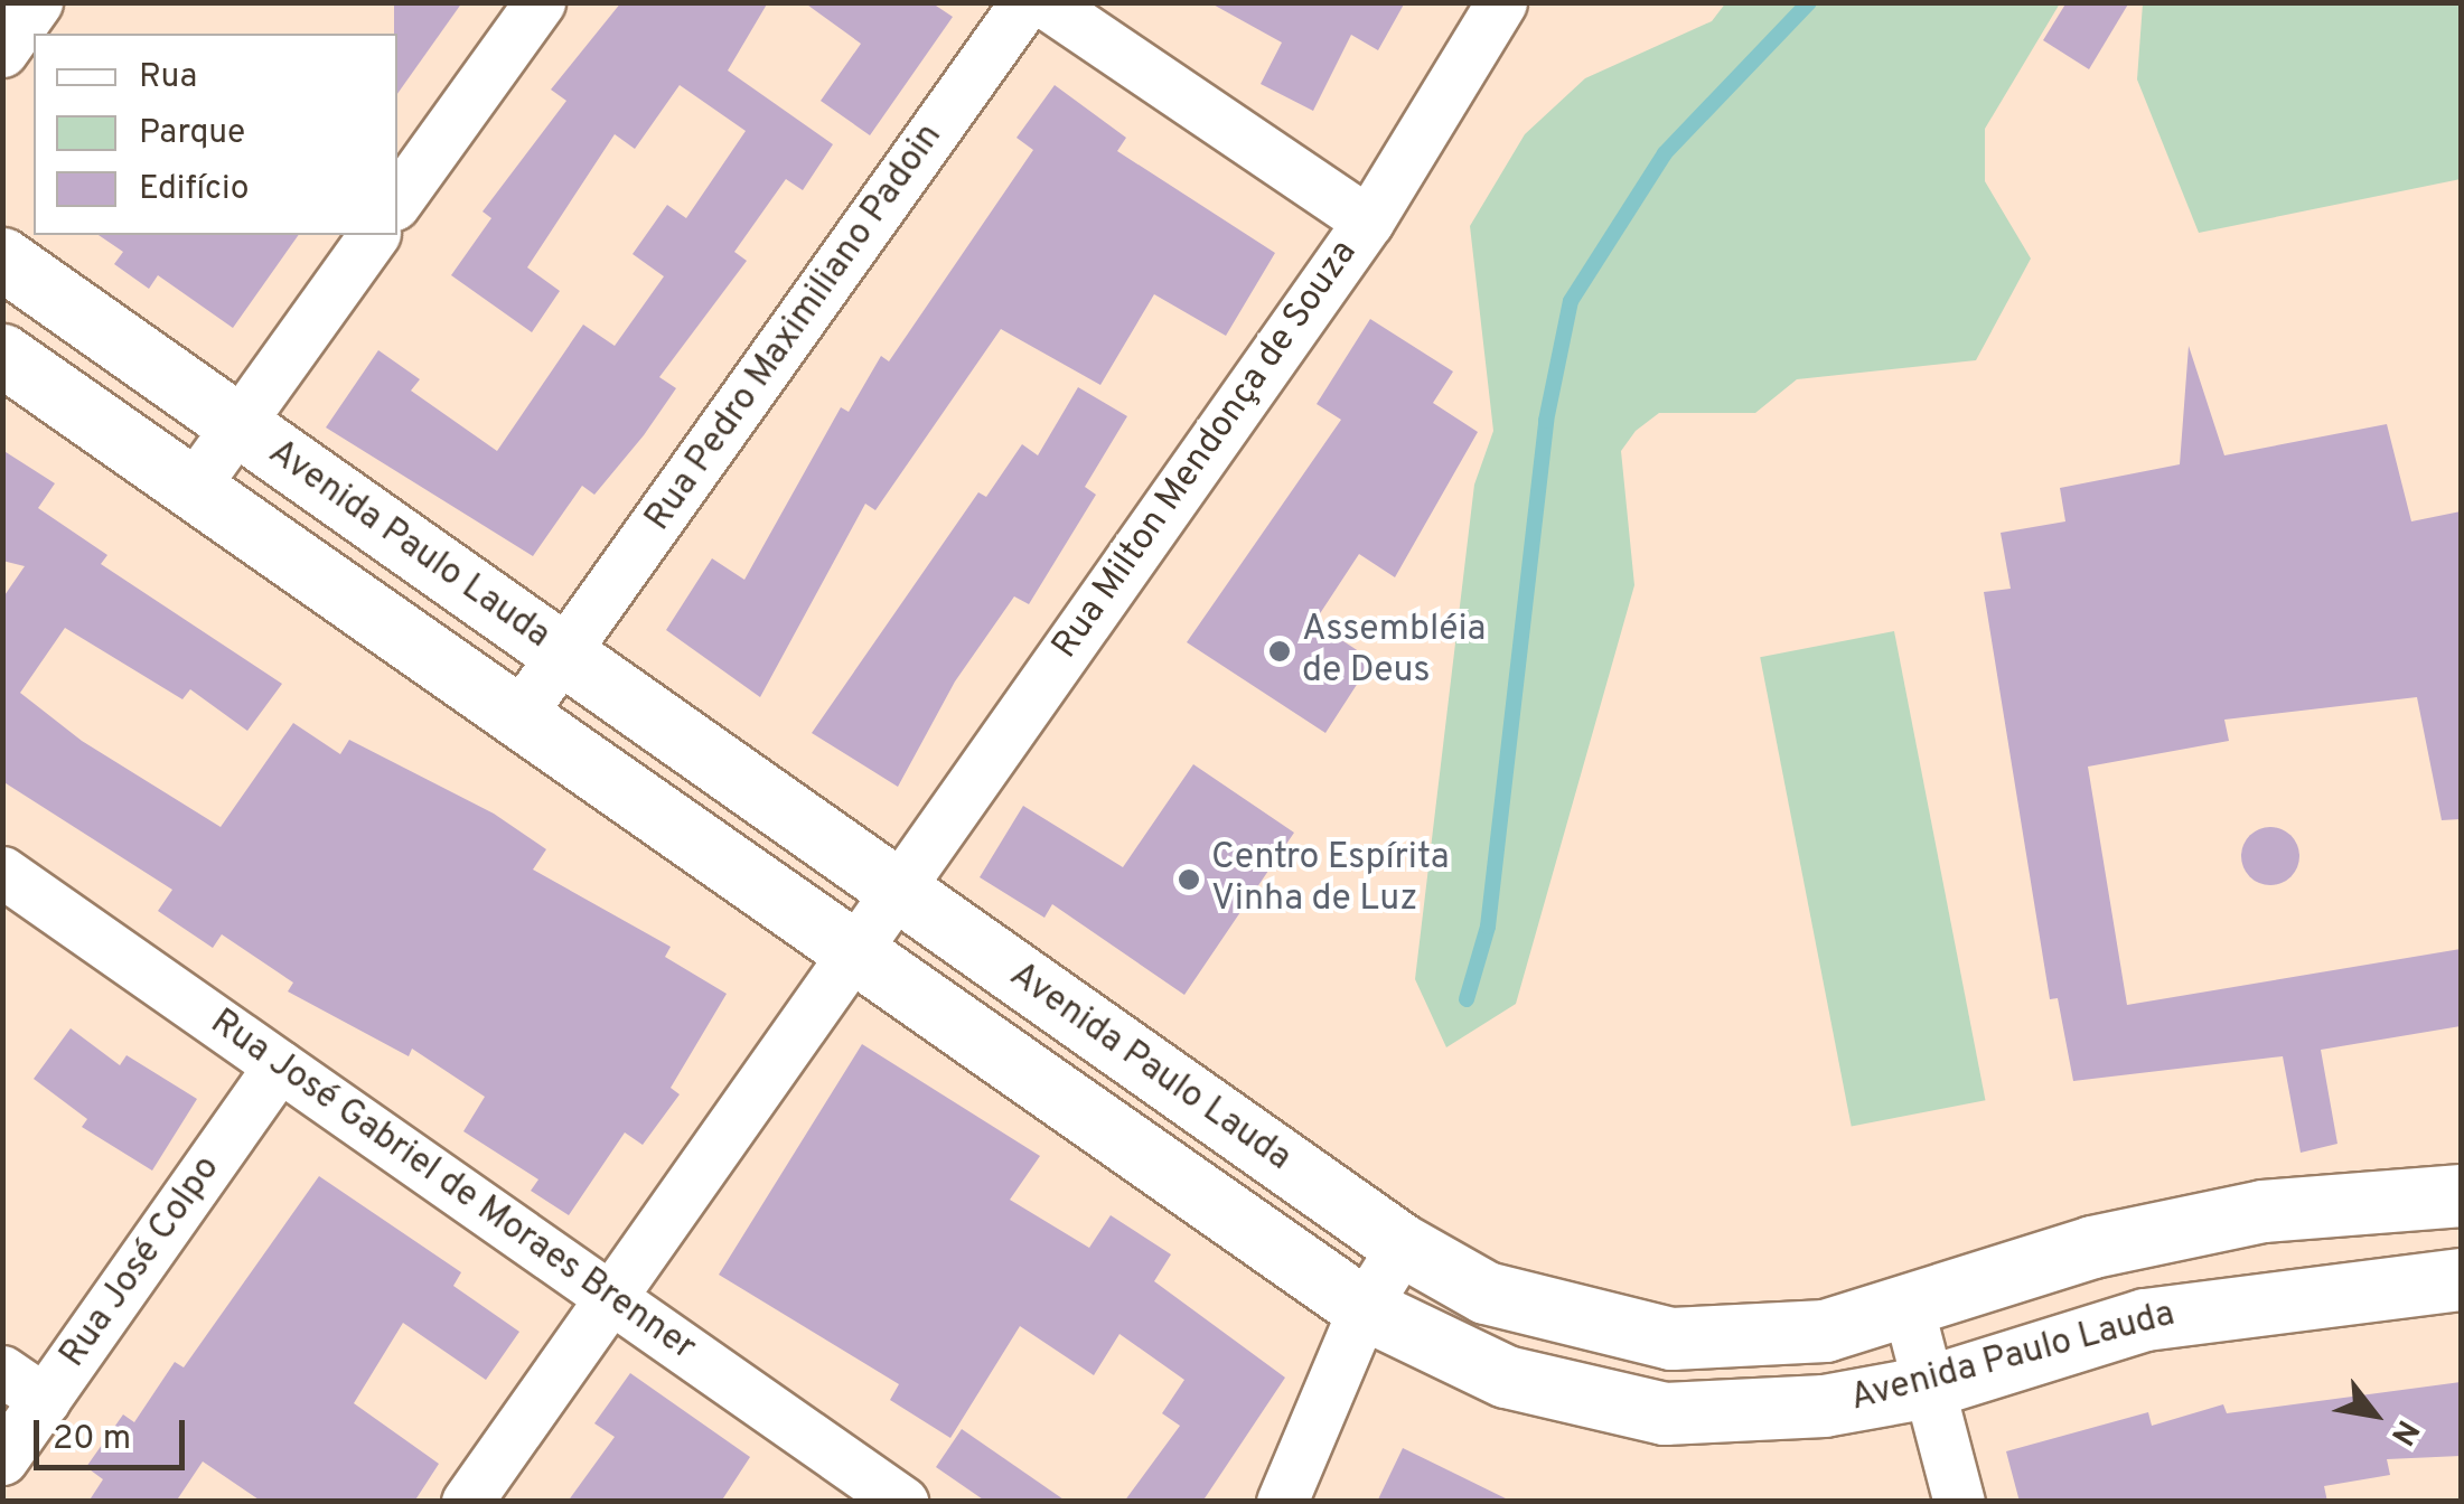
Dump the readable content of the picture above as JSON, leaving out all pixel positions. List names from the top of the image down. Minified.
{"streets":{"main road":["Avenida Paulo Lauda"],"street":["Rua Pedro Maximiliano Padoin","Rua Milton Mendonça de Souza","Rua José Gabriel de Moraes Brenner","Rua José Colpo"]},"crossings":[["Rua Pedro Maximiliano Padoin","Avenida Paulo Lauda"],["Rua Milton Mendonça de Souza","Avenida Paulo Lauda"],["Rua José Gabriel de Moraes Brenner","Rua José Colpo"]],"places":["Assembléia de Deus","Centro Espírita Vinha de Luz"],"legend":["Rua","Parque","Edifício"],"scale_bar":"20 m","north":"bottom right"}
